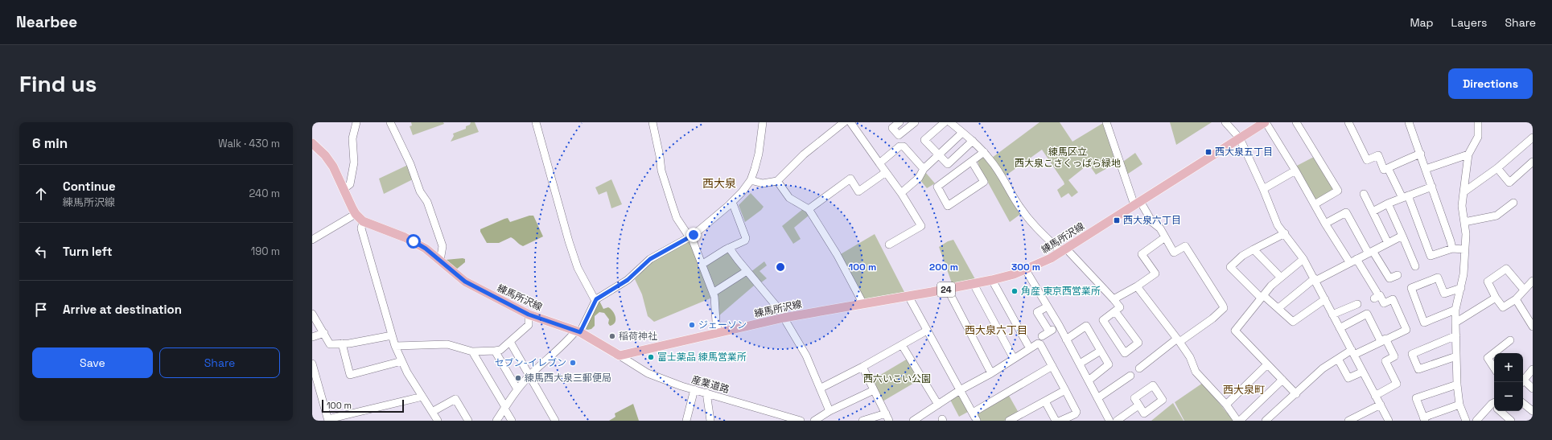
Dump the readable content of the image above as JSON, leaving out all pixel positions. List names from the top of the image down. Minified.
{"streets":{"main road":["練馬所沢線","24"],"street":["産業道路"]},"crossings":[["練馬所沢線","産業道路"]],"districts":["西大泉","西大泉六丁目","西大泉町"],"parks":["練馬区立 西大泉こさくっぱら緑地","西六いこい公園"],"places":{"transit":["西大泉五丁目","西大泉六丁目"],"other":["角産 東京西営業所","ジェーソン","稲荷神社","富士薬品 練馬営業所","セブン-イレブン","練馬西大泉三郵便局"]},"scale_bar":"100 m","page":{"header":"Nearbee","nav":["Map","Layers","Share"],"buttons":["Directions",["Save","Share"]],"title":"Find us","heading":["6 min","Walk · 430 m"],"list":[["Continue","練馬所沢線","240 m"],["Turn left","190 m"],"Arrive at destination"],"map_buttons":["+","−"],"scale":"100 m"},"rings":["100 m","200 m","300 m"]}
